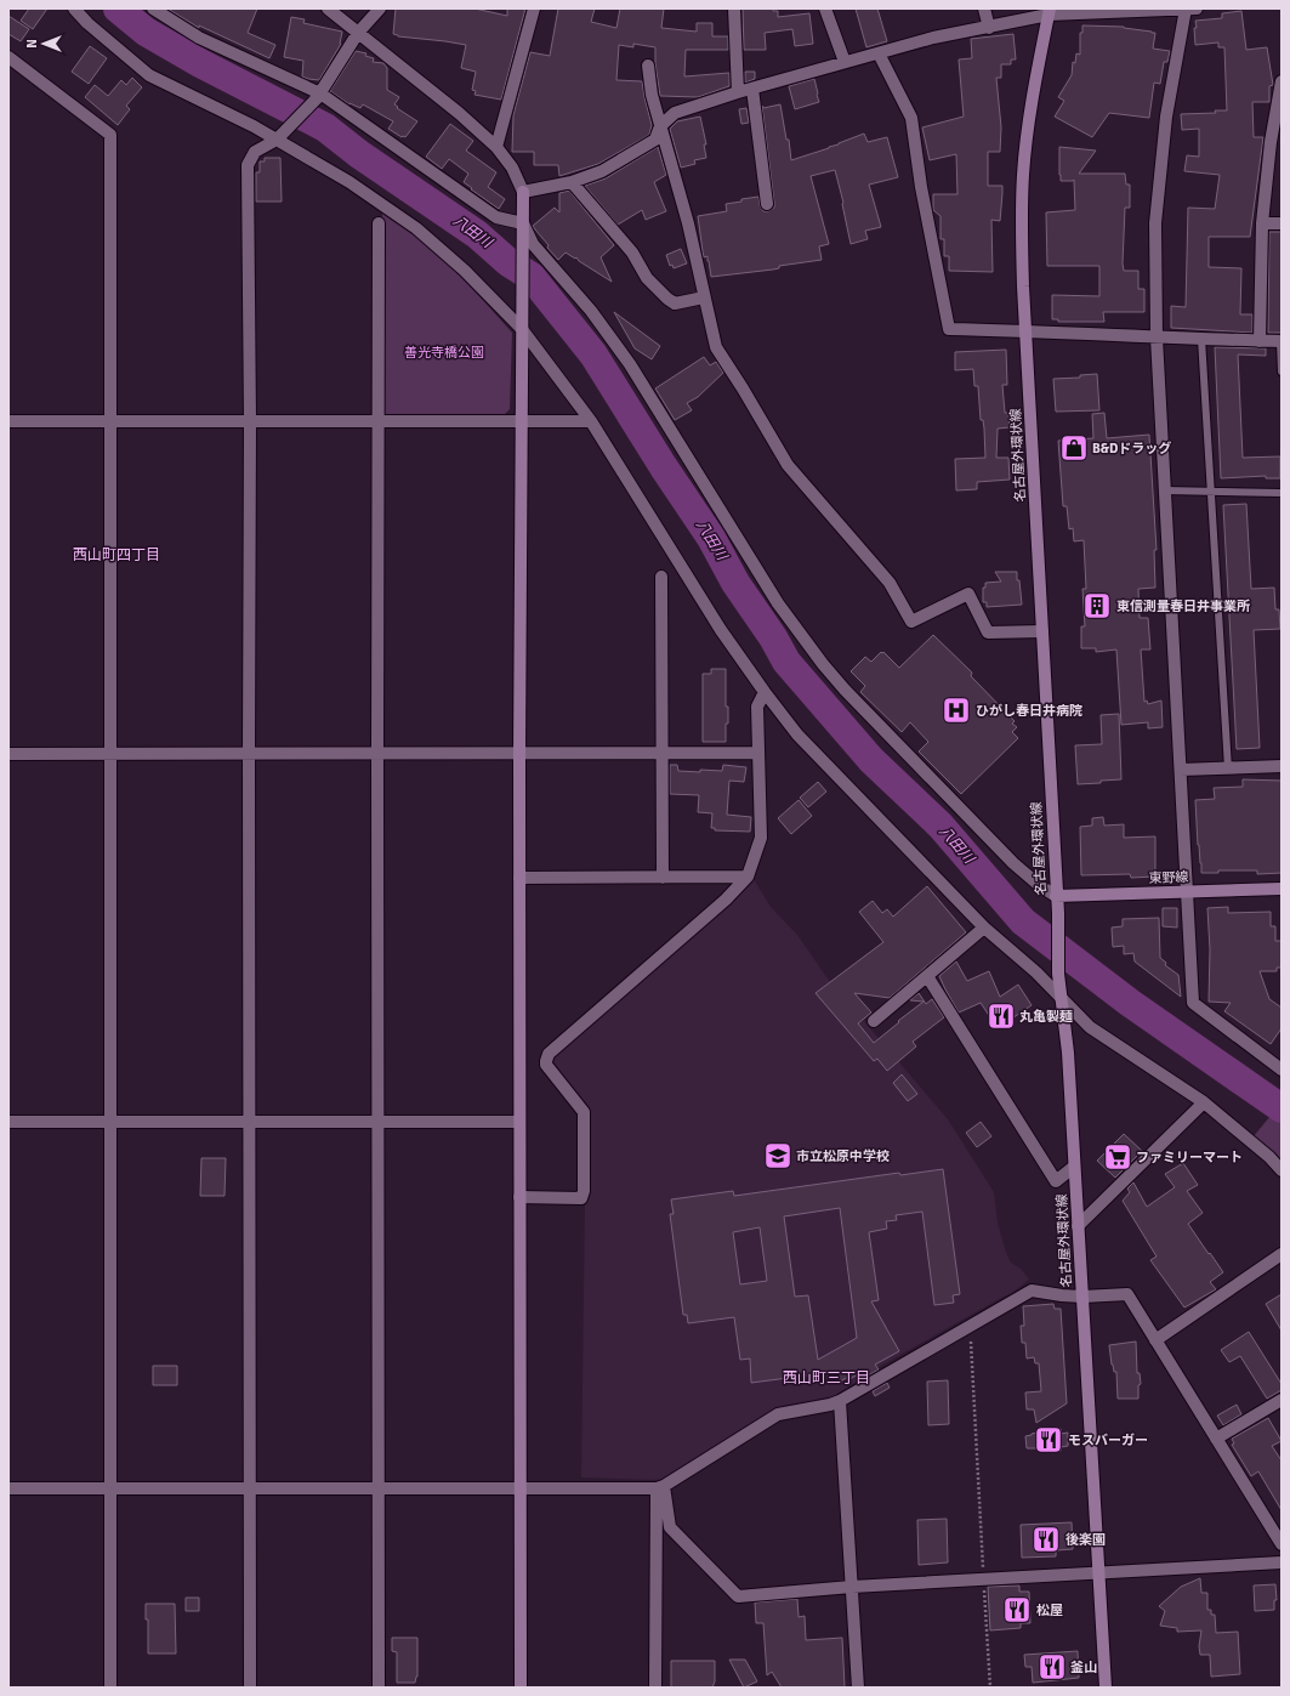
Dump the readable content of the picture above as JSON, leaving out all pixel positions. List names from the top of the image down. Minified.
{"streets":{"street":["名古屋外環状線","東野線"]},"crossings":[["名古屋外環状線","東野線"]],"districts":["西山町四丁目","西山町三丁目"],"water":["八田川"],"parks":["善光寺橋公園"],"places":{"shop":["B&Dドラッグ"],"building":["東信測量春日井事業所"],"hospital":["ひがし春日井病院"],"restaurant":["丸亀製麺","モスバーガー","後楽園","松屋","釜山"],"school or university":["市立松原中学校"],"supermarket":["ファミリーマート"]},"north":"left"}
